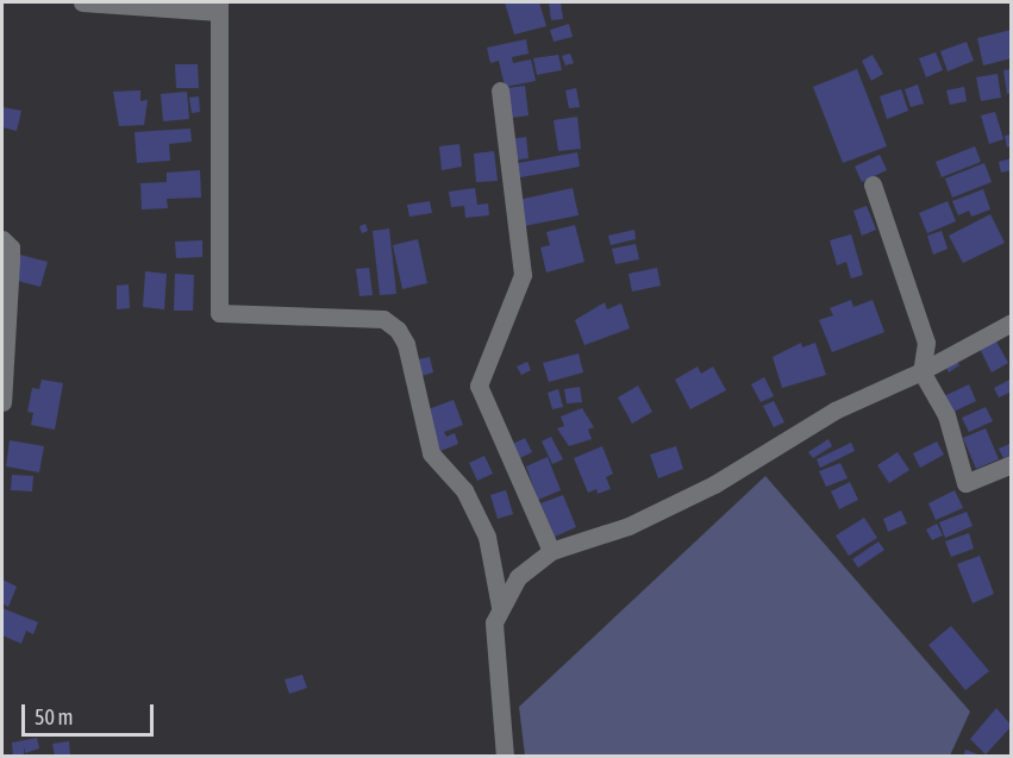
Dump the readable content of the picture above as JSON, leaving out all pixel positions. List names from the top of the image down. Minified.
{"scale_bar":"50 m"}
